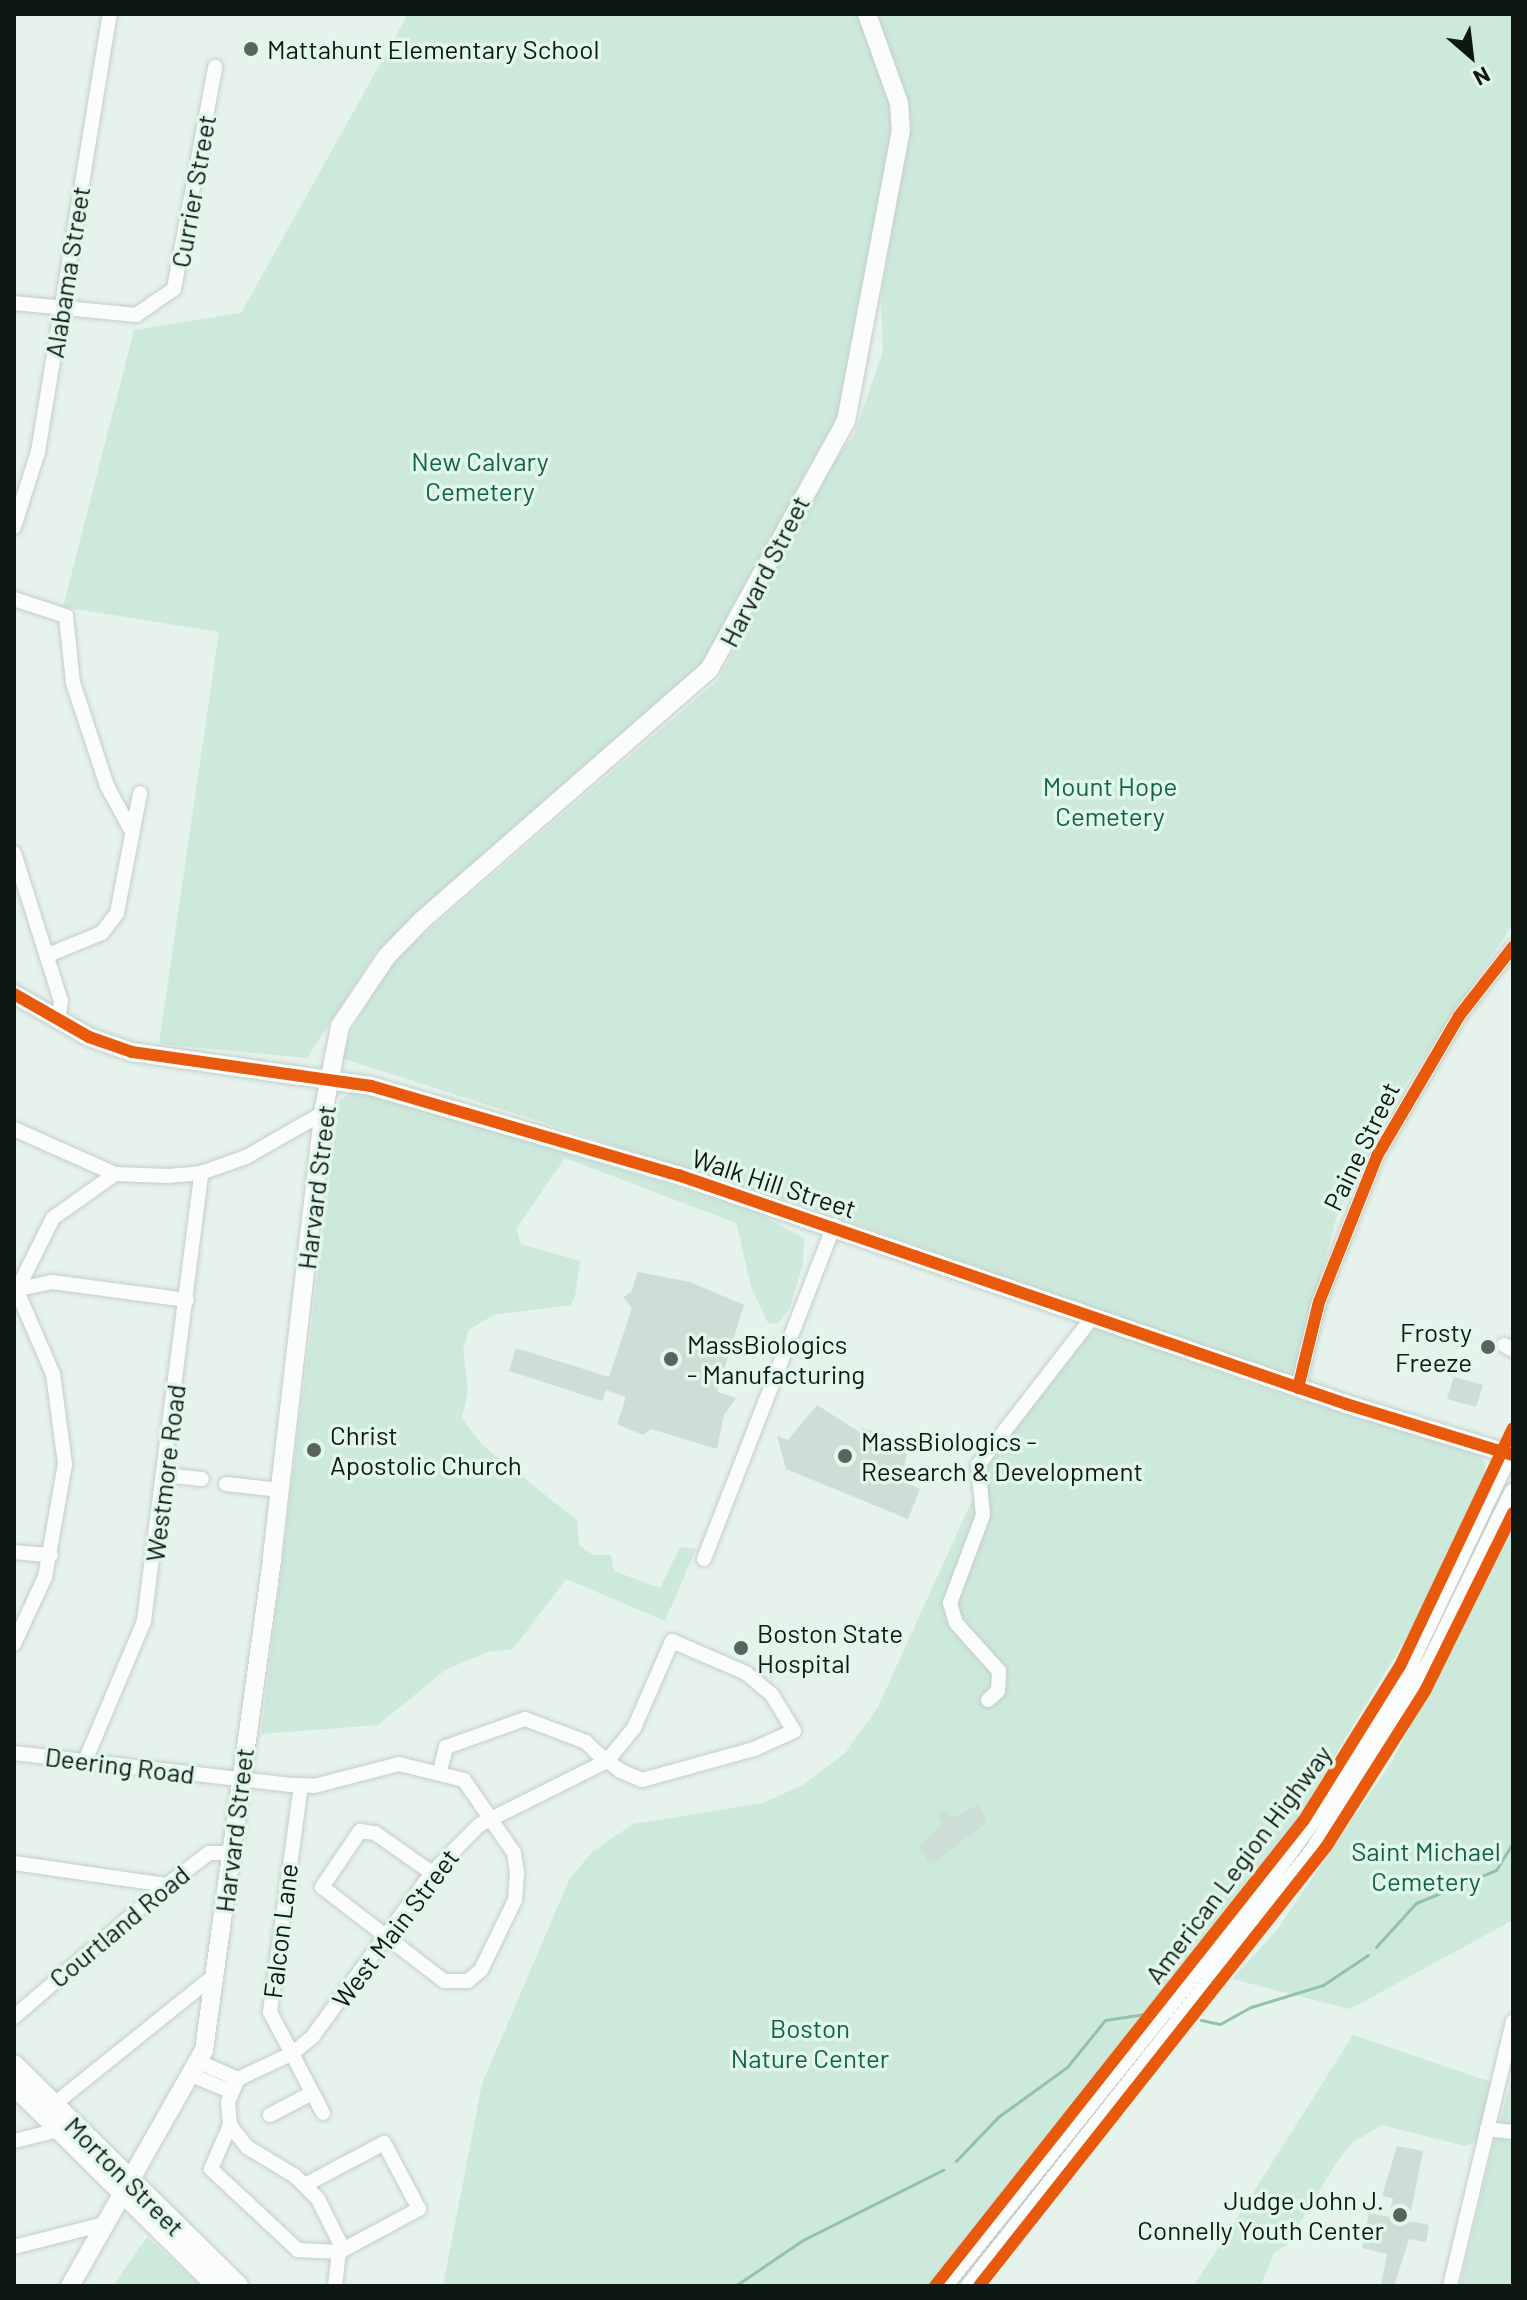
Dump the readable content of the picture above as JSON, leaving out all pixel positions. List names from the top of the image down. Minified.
{"streets":{"highway":["Morton Street"],"main road":["Harvard Street","Walk Hill Street","American Legion Highway"],"street":["Currier Street","Alabama Street","Paine Street","Westmore Road","Deering Road","Courtland Road","West Main Street","Falcon Lane"]},"crossings":[["Currier Street","Alabama Street"],["Harvard Street","Walk Hill Street"],["Harvard Street","Deering Road"],["Harvard Street","Courtland Road"],["Harvard Street","Morton Street"],["Paine Street","Walk Hill Street"],["Walk Hill Street","American Legion Highway"],["Westmore Road","Deering Road"],["Deering Road","West Main Street"],["Deering Road","Falcon Lane"],["West Main Street","Falcon Lane"]],"parks":["New Calvary Cemetery","Mount Hope Cemetery","Saint Michael Cemetery","Boston Nature Center"],"places":["Mattahunt Elementary School","Frosty Freeze","MassBiologics - Manufacturing","Christ Apostolic Church","MassBiologics - Research & Development","Boston State Hospital","Judge John J. Connelly Youth Center"],"north":"bottom right"}
